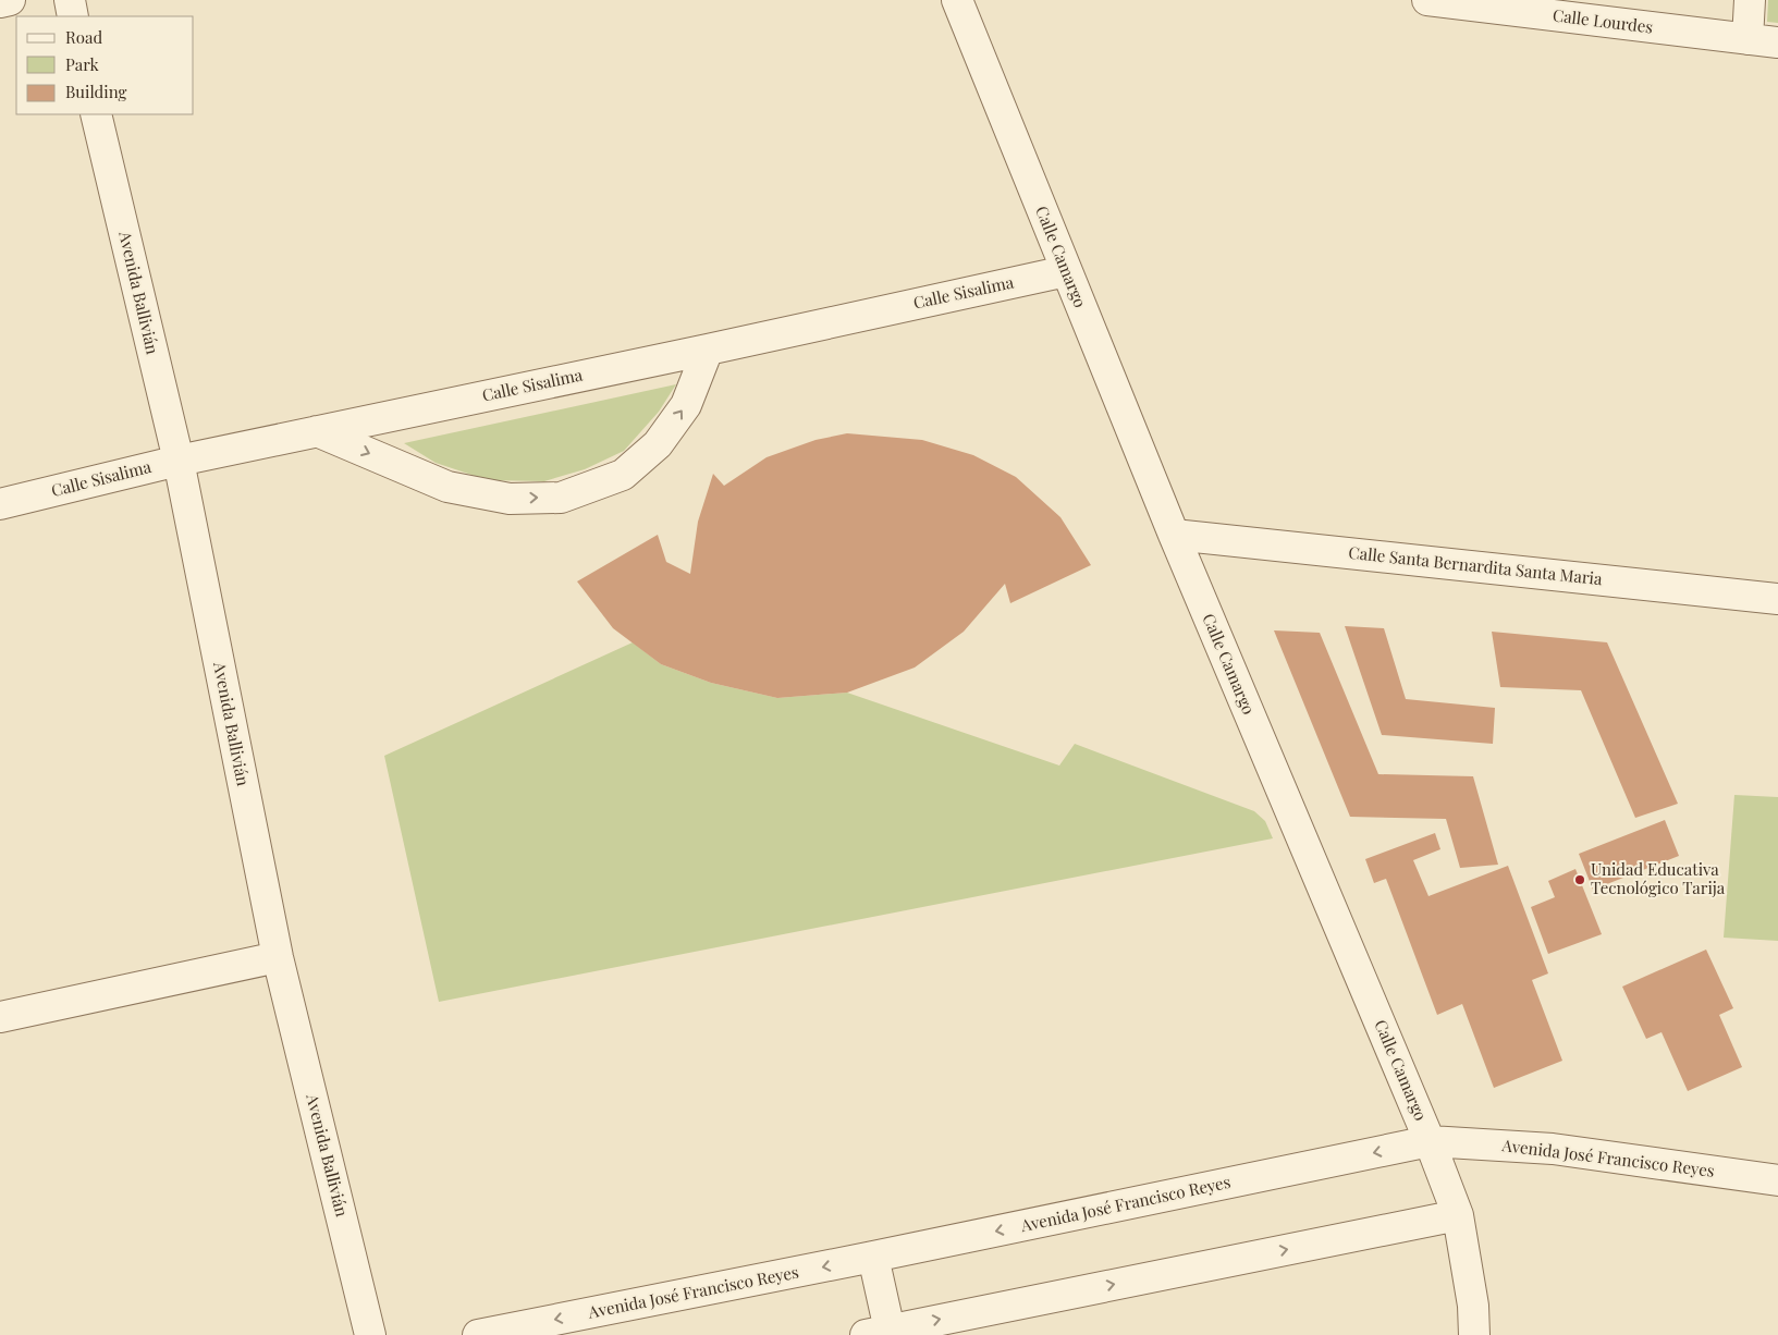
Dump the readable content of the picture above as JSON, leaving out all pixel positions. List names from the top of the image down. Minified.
{"streets":{"street":["Calle Lourdes","Calle Camargo","Avenida Ballivián","Calle Sisalima","Calle Santa Bernardita Santa Maria","Avenida José Francisco Reyes"]},"crossings":[["Calle Camargo","Calle Sisalima"],["Calle Camargo","Calle Santa Bernardita Santa Maria"],["Calle Camargo","Avenida José Francisco Reyes"],["Avenida Ballivián","Calle Sisalima"]],"places":["Unidad Educativa Tecnológico Tarija"],"legend":["Road","Park","Building"]}
